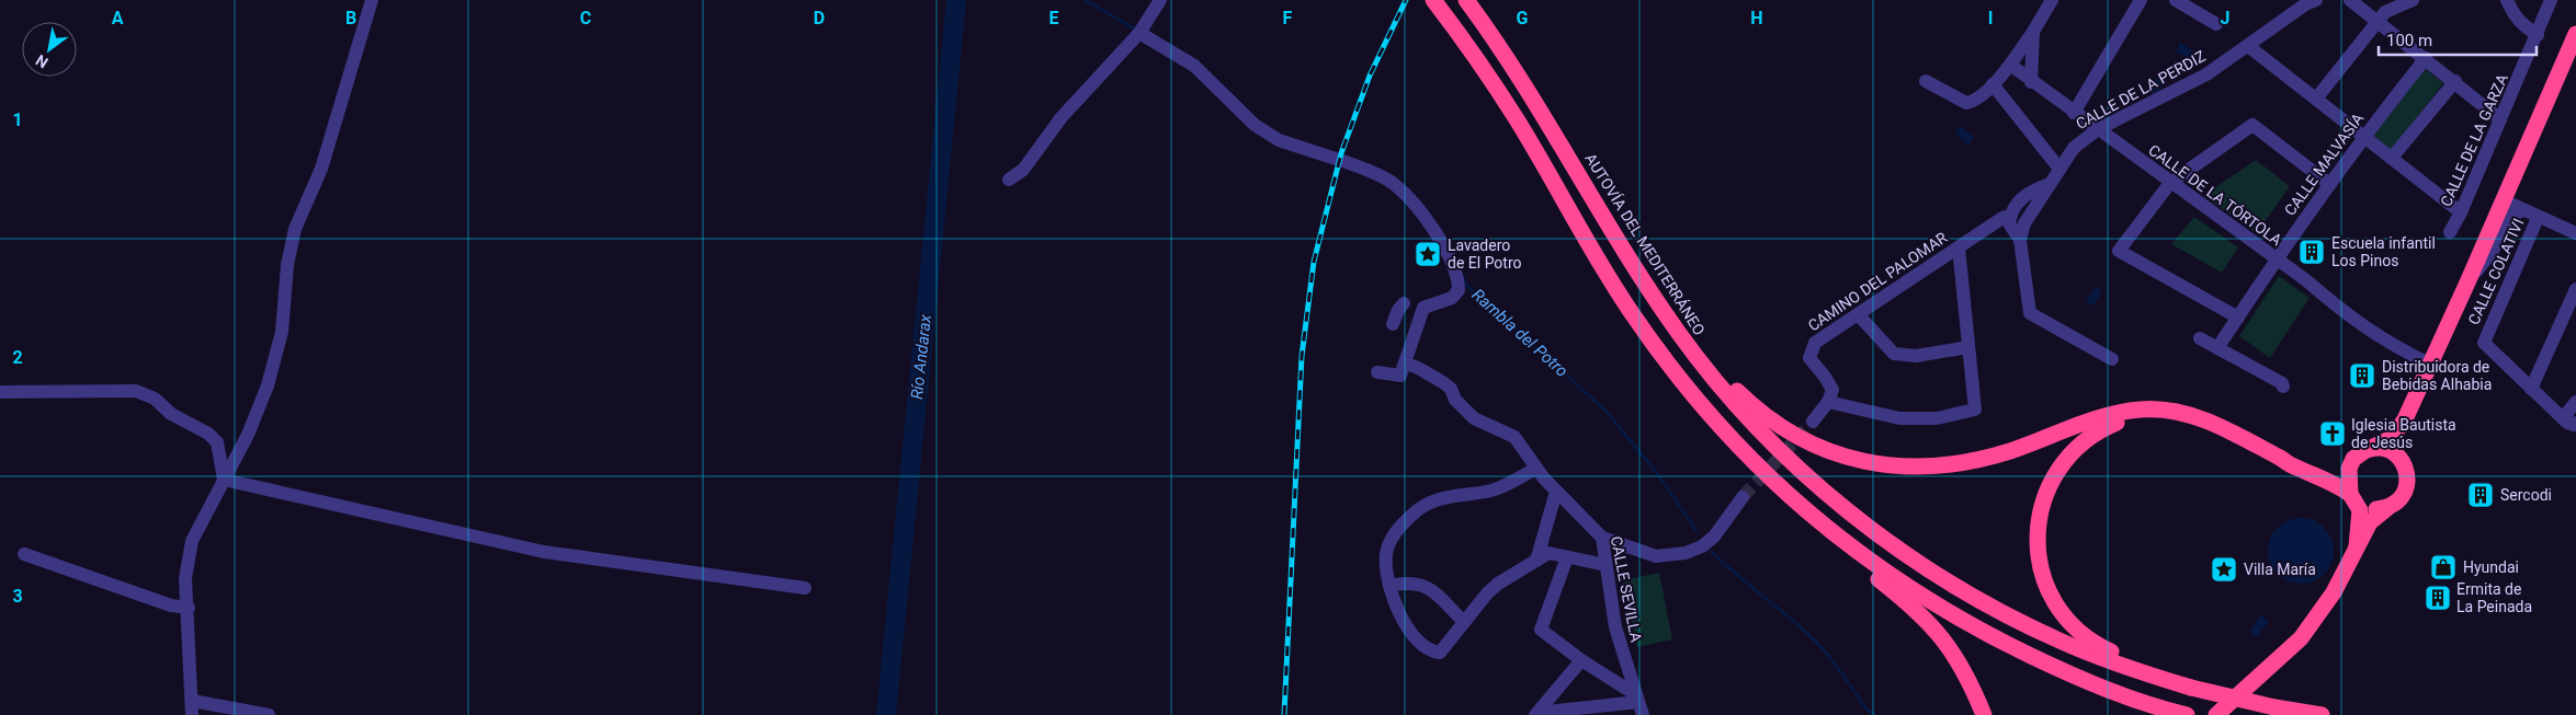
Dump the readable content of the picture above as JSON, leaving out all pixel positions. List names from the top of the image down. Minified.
{"streets":{"highway":["AUTOVÍA DEL MEDITERRÁNEO"],"street":["CALLE DE LA PERDIZ","CALLE DE LA GARZA","CALLE MALVASÍA","CALLE DE LA TÓRTOLA","CALLE COLATIVI","CAMINO DEL PALOMAR","CALLE SEVILLA"]},"crossings":[["CALLE DE LA PERDIZ","CALLE DE LA TÓRTOLA"],["CALLE DE LA PERDIZ","CAMINO DEL PALOMAR"],["CALLE MALVASÍA","CALLE DE LA TÓRTOLA"]],"water":["Rambla del Potro","Río Andarax"],"places":{"building":["Escuela infantil Los Pinos","Distribuidora de Bebidas Alhabia","Sercodi","Ermita de La Peinada"],"place":["Lavadero de El Potro","Villa María"],"church":["Iglesia Bautista de Jesús"],"shop":["Hyundai"]},"scale_bar":"100 m","north":"bottom left","grid":{"columns":["A","B","C","D","E","F","G","H","I","J"],"rows":["1","2","3"]}}
